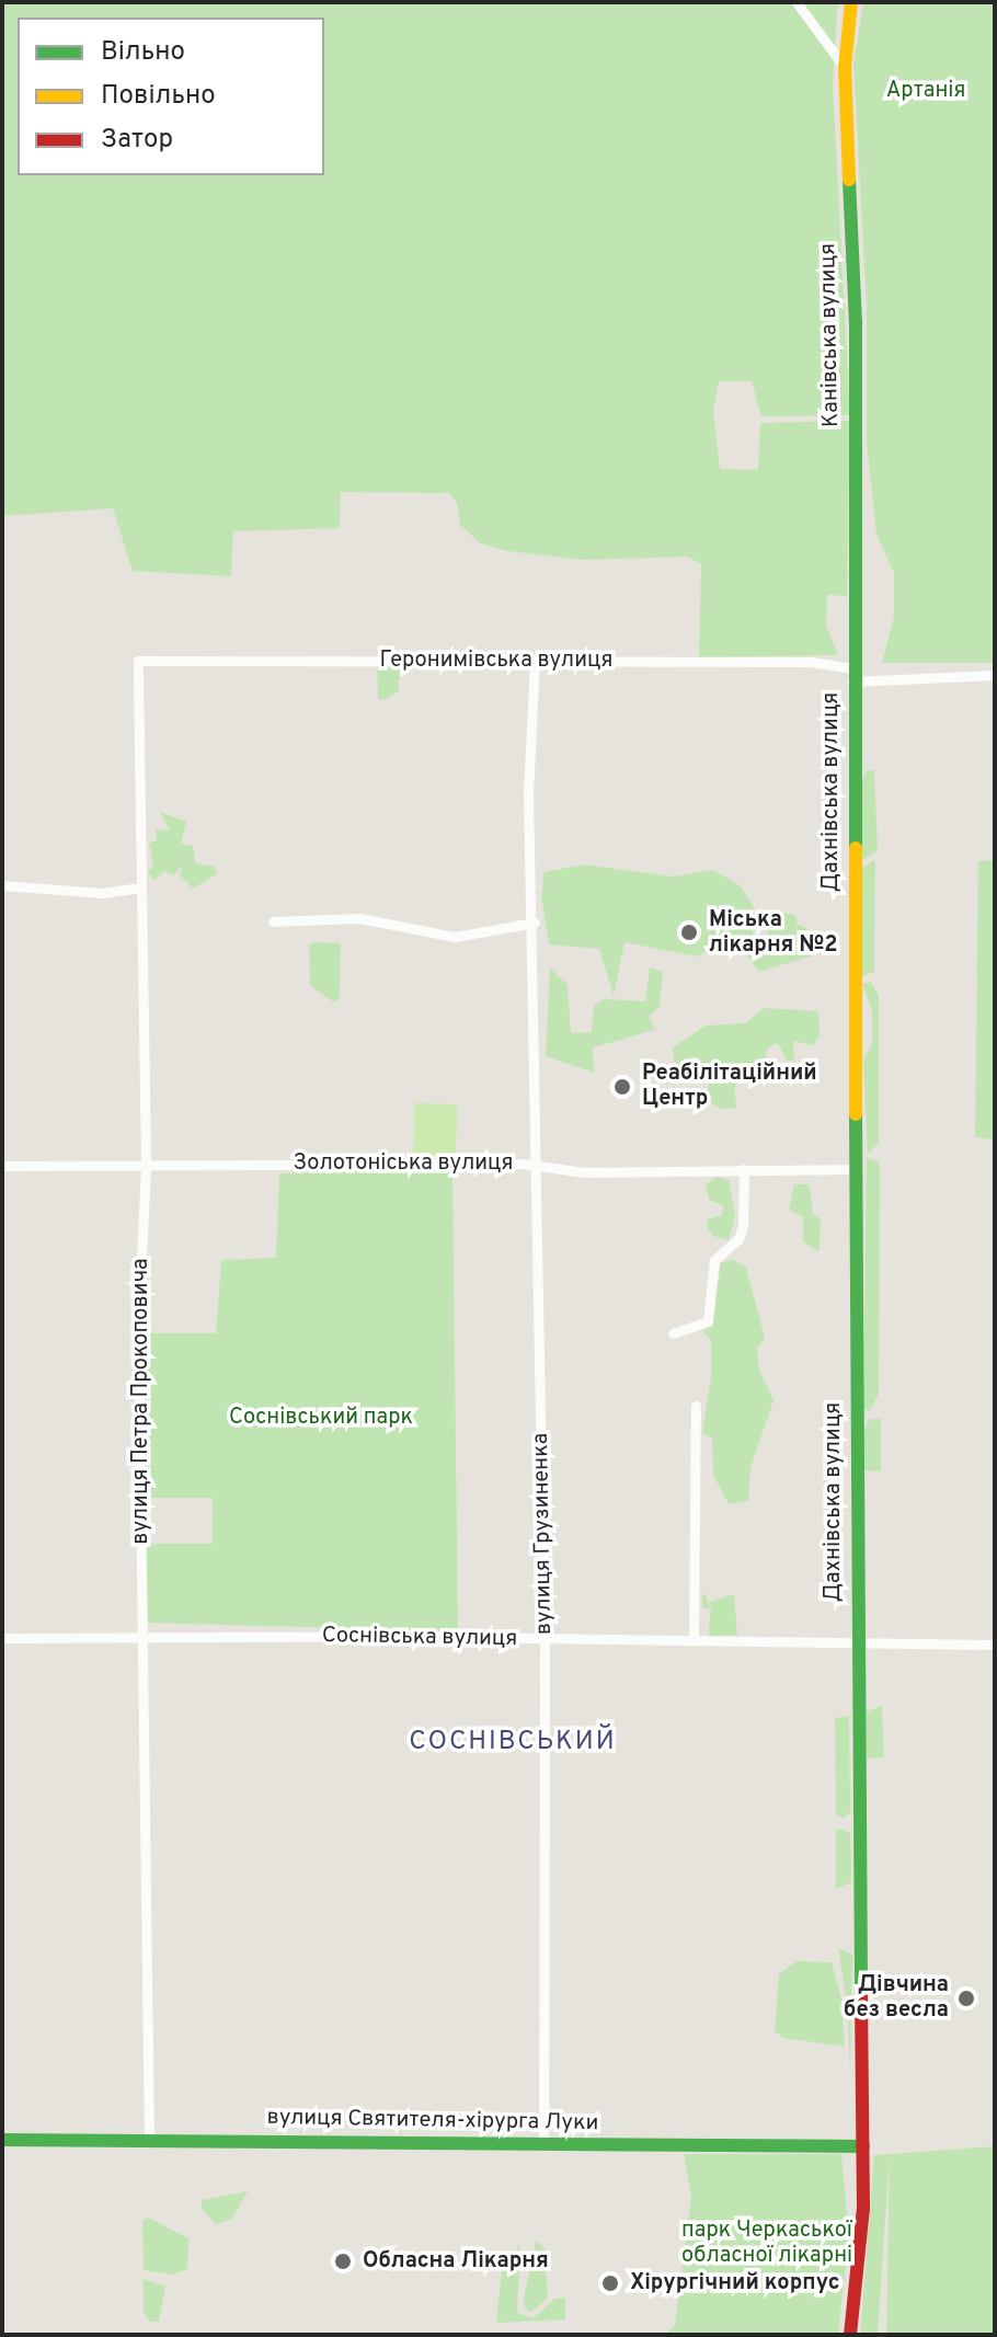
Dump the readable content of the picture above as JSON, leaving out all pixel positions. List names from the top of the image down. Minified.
{"streets":{"main road":["Канівська вулиця","Дахнівська вулиця","вулиця Святителя-хірурга Луки"],"street":["Геронимівська вулиця","Золотоніська вулиця","вулиця Петра Прокоповича","вулиця Грузиненка","Соснівська вулиця"]},"crossings":[["Канівська вулиця","Геронимівська вулиця"],["Канівська вулиця","Дахнівська вулиця"],["Геронимівська вулиця","Дахнівська вулиця"],["Геронимівська вулиця","вулиця Петра Прокоповича"],["Геронимівська вулиця","вулиця Грузиненка"],["Дахнівська вулиця","Золотоніська вулиця"],["Дахнівська вулиця","Соснівська вулиця"],["Дахнівська вулиця","вулиця Святителя-хірурга Луки"],["Золотоніська вулиця","вулиця Петра Прокоповича"],["Золотоніська вулиця","вулиця Грузиненка"],["вулиця Петра Прокоповича","Соснівська вулиця"],["вулиця Петра Прокоповича","вулиця Святителя-хірурга Луки"],["вулиця Грузиненка","Соснівська вулиця"],["вулиця Грузиненка","вулиця Святителя-хірурга Луки"]],"districts":["СОСНІВСЬКИЙ"],"parks":["Артанія","Соснівський парк","парк Черкаської обласної лікарні"],"places":["Міська лікарня №2","Реабілітаційний Центр","Дівчина без весла","Обласна Лікарня","Хірургічний корпус"],"legend":["Вільно","Повільно","Затор"]}
